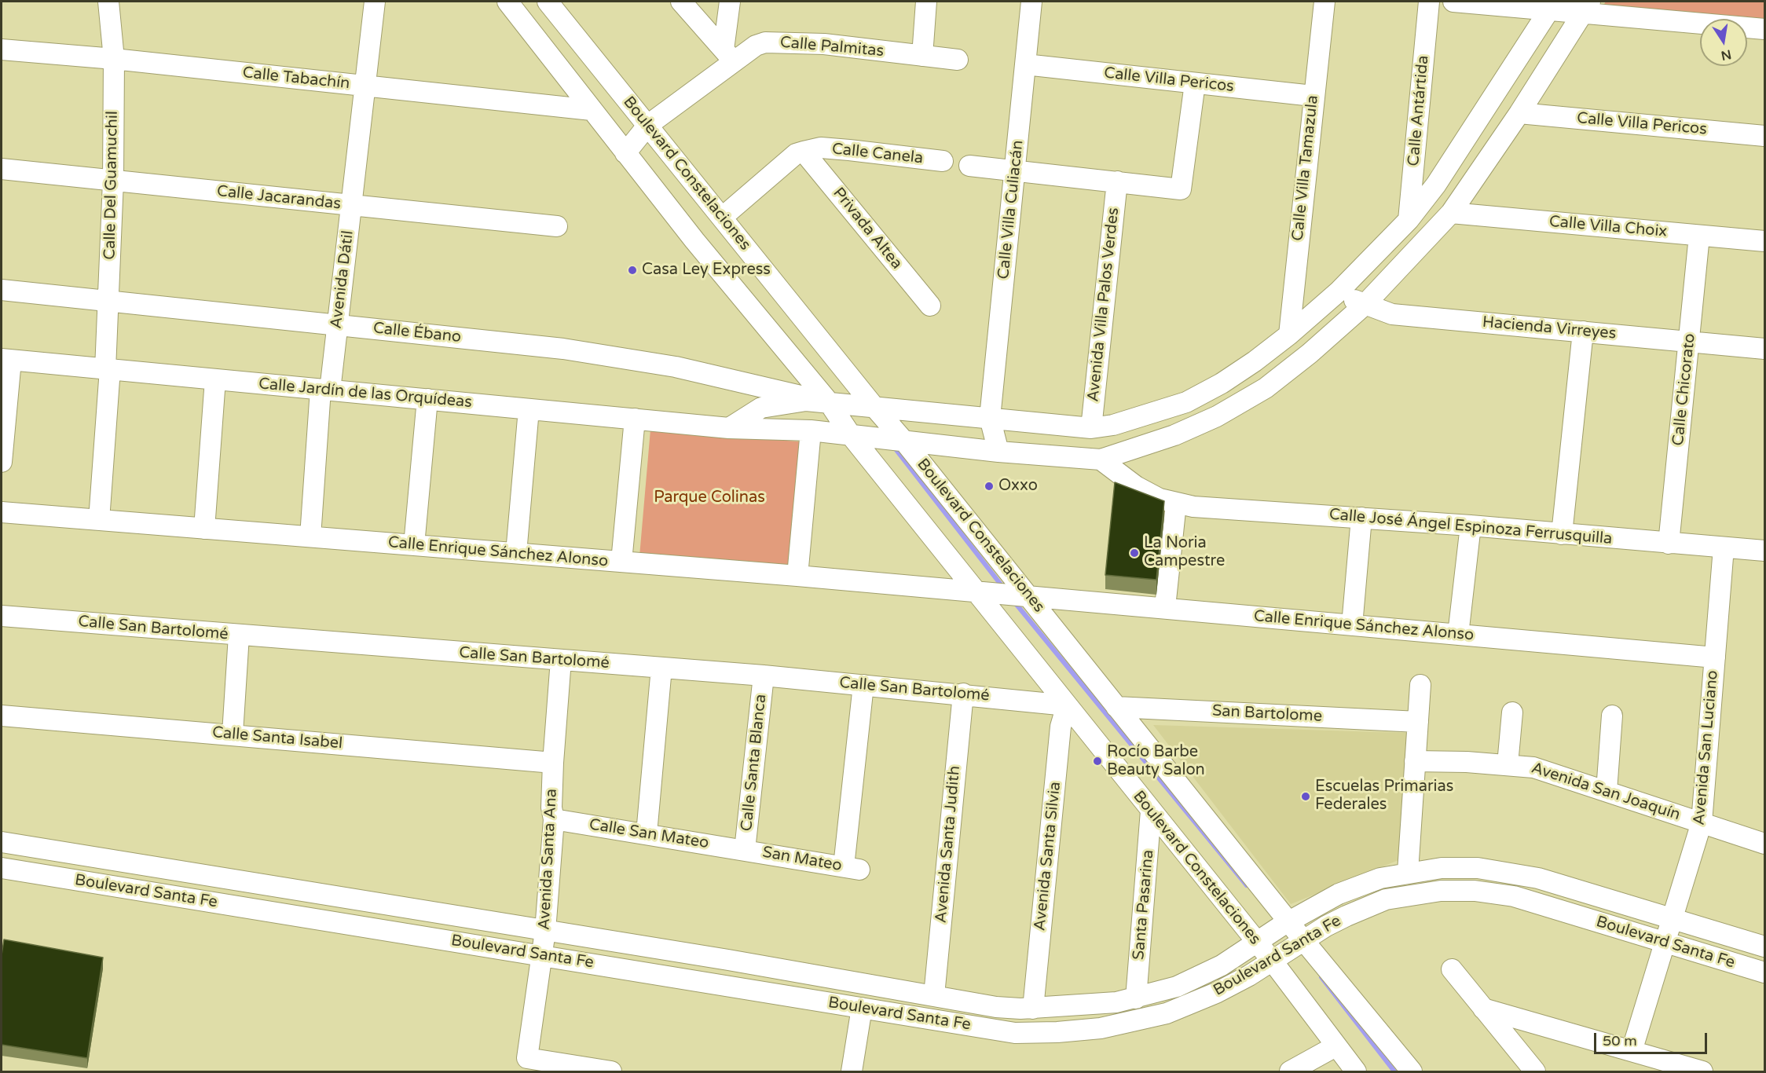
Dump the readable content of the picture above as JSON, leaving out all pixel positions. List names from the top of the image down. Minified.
{"streets":{"street":["Calle Palmitas","Calle Tabachín","Calle Villa Pericos","Calle Antártida","Calle Canela","Calle Villa Tamazula","Boulevard Constelaciones","Calle Del Guamuchil","Calle Jacarandas","Calle Villa Culiacán","Calle Villa Choix","Privada Altea","Avenida Dátil","Avenida Villa Palos Verdes","Hacienda Virreyes","Calle Ébano","Calle Chicorato","Calle Jardín de las Orquídeas","Calle José Ángel Espinoza Ferrusquilla","Calle Enrique Sánchez Alonso","Calle San Bartolomé","San Bartolome","Calle Santa Isabel","Avenida San Luciano","Calle Santa Blanca","Avenida San Joaquín","Calle San Mateo","Avenida Santa Judith","Avenida Santa Silvia","Avenida Santa Ana","San Mateo","Boulevard Santa Fe","Santa Pasarina"]},"crossings":[["Calle Palmitas","Boulevard Constelaciones"],["Calle Tabachín","Boulevard Constelaciones"],["Calle Tabachín","Calle Del Guamuchil"],["Calle Tabachín","Avenida Dátil"],["Calle Villa Pericos","Calle Villa Tamazula"],["Calle Villa Pericos","Calle Villa Culiacán"],["Calle Canela","Boulevard Constelaciones"],["Calle Canela","Privada Altea"],["Boulevard Constelaciones","Calle Ébano"],["Boulevard Constelaciones","Calle Jardín de las Orquídeas"],["Boulevard Constelaciones","Calle Enrique Sánchez Alonso"],["Boulevard Constelaciones","Calle San Bartolomé"],["Boulevard Constelaciones","San Bartolome"],["Boulevard Constelaciones","Avenida Santa Silvia"],["Boulevard Constelaciones","Boulevard Santa Fe"],["Boulevard Constelaciones","Santa Pasarina"],["Calle Del Guamuchil","Calle Jacarandas"],["Calle Del Guamuchil","Calle Ébano"],["Calle Del Guamuchil","Calle Jardín de las Orquídeas"],["Calle Del Guamuchil","Calle Enrique Sánchez Alonso"],["Calle Jacarandas","Avenida Dátil"],["Calle Villa Choix","Calle Chicorato"],["Avenida Dátil","Calle Ébano"],["Avenida Dátil","Calle Jardín de las Orquídeas"],["Avenida Dátil","Calle Enrique Sánchez Alonso"],["Hacienda Virreyes","Calle Chicorato"],["Calle Chicorato","Calle José Ángel Espinoza Ferrusquilla"],["Calle Jardín de las Orquídeas","Calle José Ángel Espinoza Ferrusquilla"],["Calle José Ángel Espinoza Ferrusquilla","Avenida San Luciano"],["Calle Enrique Sánchez Alonso","Avenida San Luciano"],["Calle San Bartolomé","Calle Santa Blanca"],["Calle San Bartolomé","Avenida Santa Judith"],["Calle San Bartolomé","Avenida Santa Silvia"],["Calle San Bartolomé","Avenida Santa Ana"],["Calle San Bartolomé","San Mateo"],["Calle Santa Isabel","Avenida Santa Ana"],["Avenida San Luciano","Avenida San Joaquín"],["Avenida San Luciano","Boulevard Santa Fe"],["Calle Santa Blanca","Calle San Mateo"],["Calle Santa Blanca","San Mateo"],["Calle San Mateo","Avenida Santa Ana"],["Calle San Mateo","San Mateo"],["Avenida Santa Judith","Boulevard Santa Fe"],["Avenida Santa Silvia","Boulevard Santa Fe"],["Avenida Santa Ana","Boulevard Santa Fe"],["Boulevard Santa Fe","Santa Pasarina"]],"parks":["Parque Colinas"],"places":["Casa Ley Express","Oxxo","La Noria Campestre","Rocío Barbe Beauty Salon","Escuelas Primarias Federales"],"scale_bar":"50 m","north":"bottom"}
